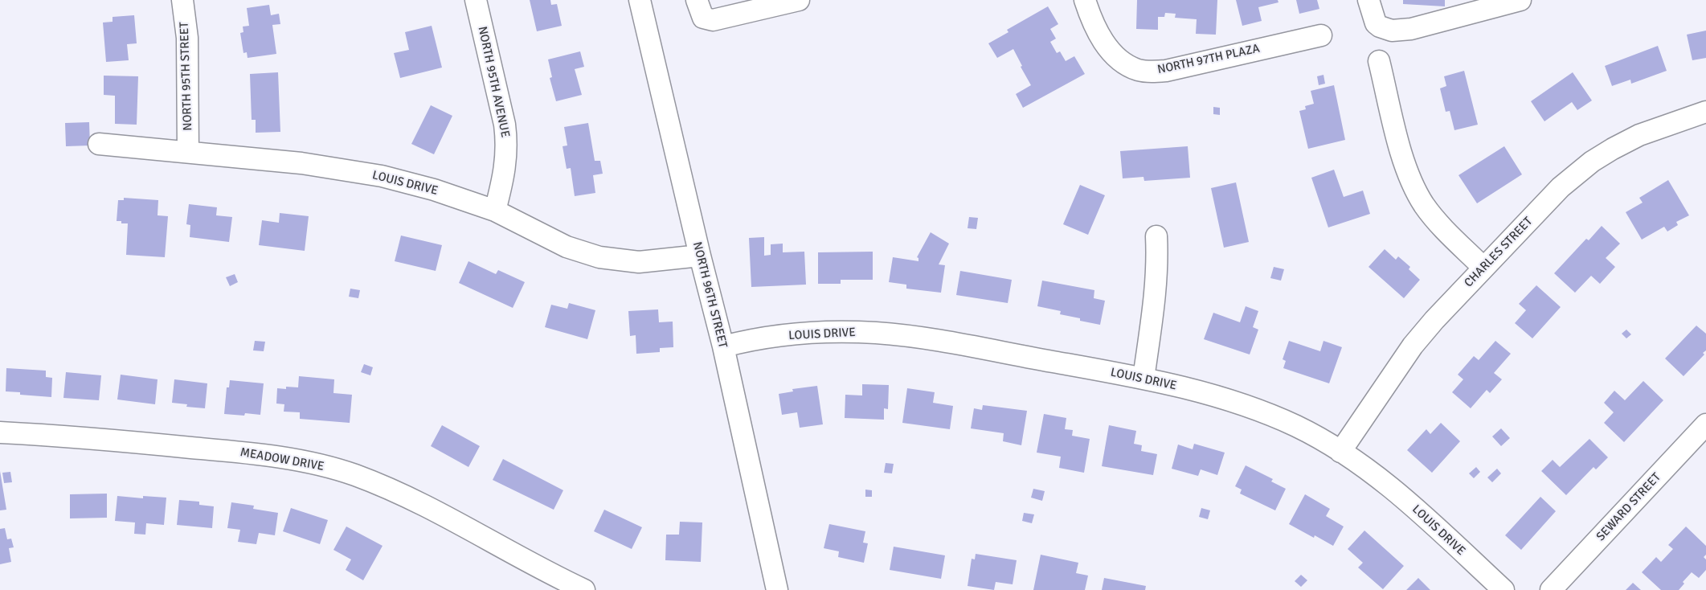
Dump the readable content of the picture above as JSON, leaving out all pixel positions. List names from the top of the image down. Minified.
{"streets":{"street":["NORTH 97TH PLAZA","NORTH 95TH STREET","NORTH 95TH AVENUE","LOUIS DRIVE","CHARLES STREET","NORTH 96TH STREET","MEADOW DRIVE","SEWARD STREET"]},"crossings":[["NORTH 95TH STREET","LOUIS DRIVE"],["NORTH 95TH AVENUE","LOUIS DRIVE"],["LOUIS DRIVE","CHARLES STREET"],["LOUIS DRIVE","NORTH 96TH STREET"]]}
